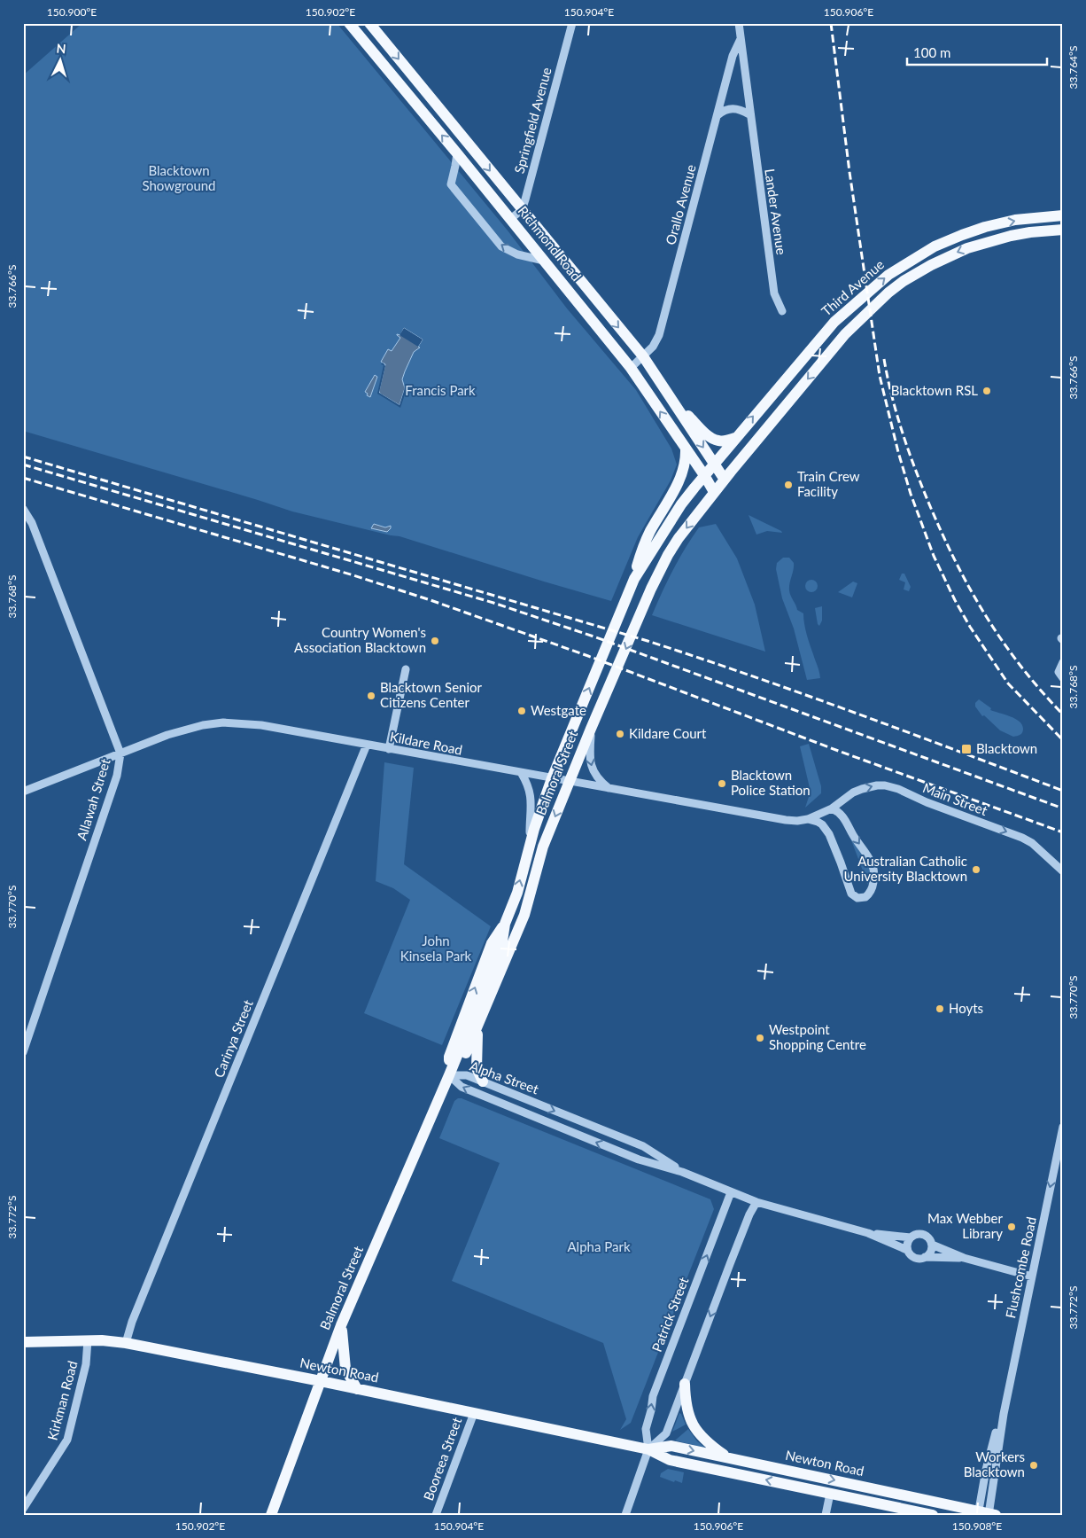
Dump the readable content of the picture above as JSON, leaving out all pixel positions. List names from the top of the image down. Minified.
{"streets":{"main road":["Richmond Road","Third Avenue","Balmoral Street","Newton Road"],"street":["Springfield Avenue","Orallo Avenue","Lander Avenue","Kildare Road","Allawah Street","Main Street","Carinya Street","Alpha Street","Flushcombe Road","Patrick Street","Kirkman Road","Booreea Street"]},"crossings":[["Springfield Avenue","Richmond Road"],["Orallo Avenue","Lander Avenue"],["Orallo Avenue","Richmond Road"],["Richmond Road","Third Avenue"],["Richmond Road","Balmoral Street"],["Third Avenue","Balmoral Street"],["Kildare Road","Balmoral Street"],["Kildare Road","Allawah Street"],["Kildare Road","Main Street"],["Kildare Road","Carinya Street"],["Balmoral Street","Alpha Street"],["Balmoral Street","Newton Road"],["Carinya Street","Newton Road"],["Alpha Street","Patrick Street"],["Flushcombe Road","Newton Road"],["Patrick Street","Newton Road"],["Newton Road","Kirkman Road"],["Newton Road","Booreea Street"]],"one_way":["Main Street","Flushcombe Road"],"parks":["Blacktown Showground","Francis Park","John Kinsela Park","Alpha Park"],"places":{"other":["Blacktown RSL","Train Crew Facility","Country Women's Association Blacktown","Blacktown Senior Citizens Center","Westgate","Kildare Court","Blacktown Police Station","Australian Catholic University Blacktown","Hoyts","Westpoint Shopping Centre","Max Webber Library","Workers Blacktown"],"transit":["Blacktown"]},"scale_bar":"100 m","north":"top","coordinates":["150.900°E","150.902°E","150.904°E","150.906°E","33.764°S","33.766°S","33.768°S","33.770°S","33.772°S","150.908°E"]}
